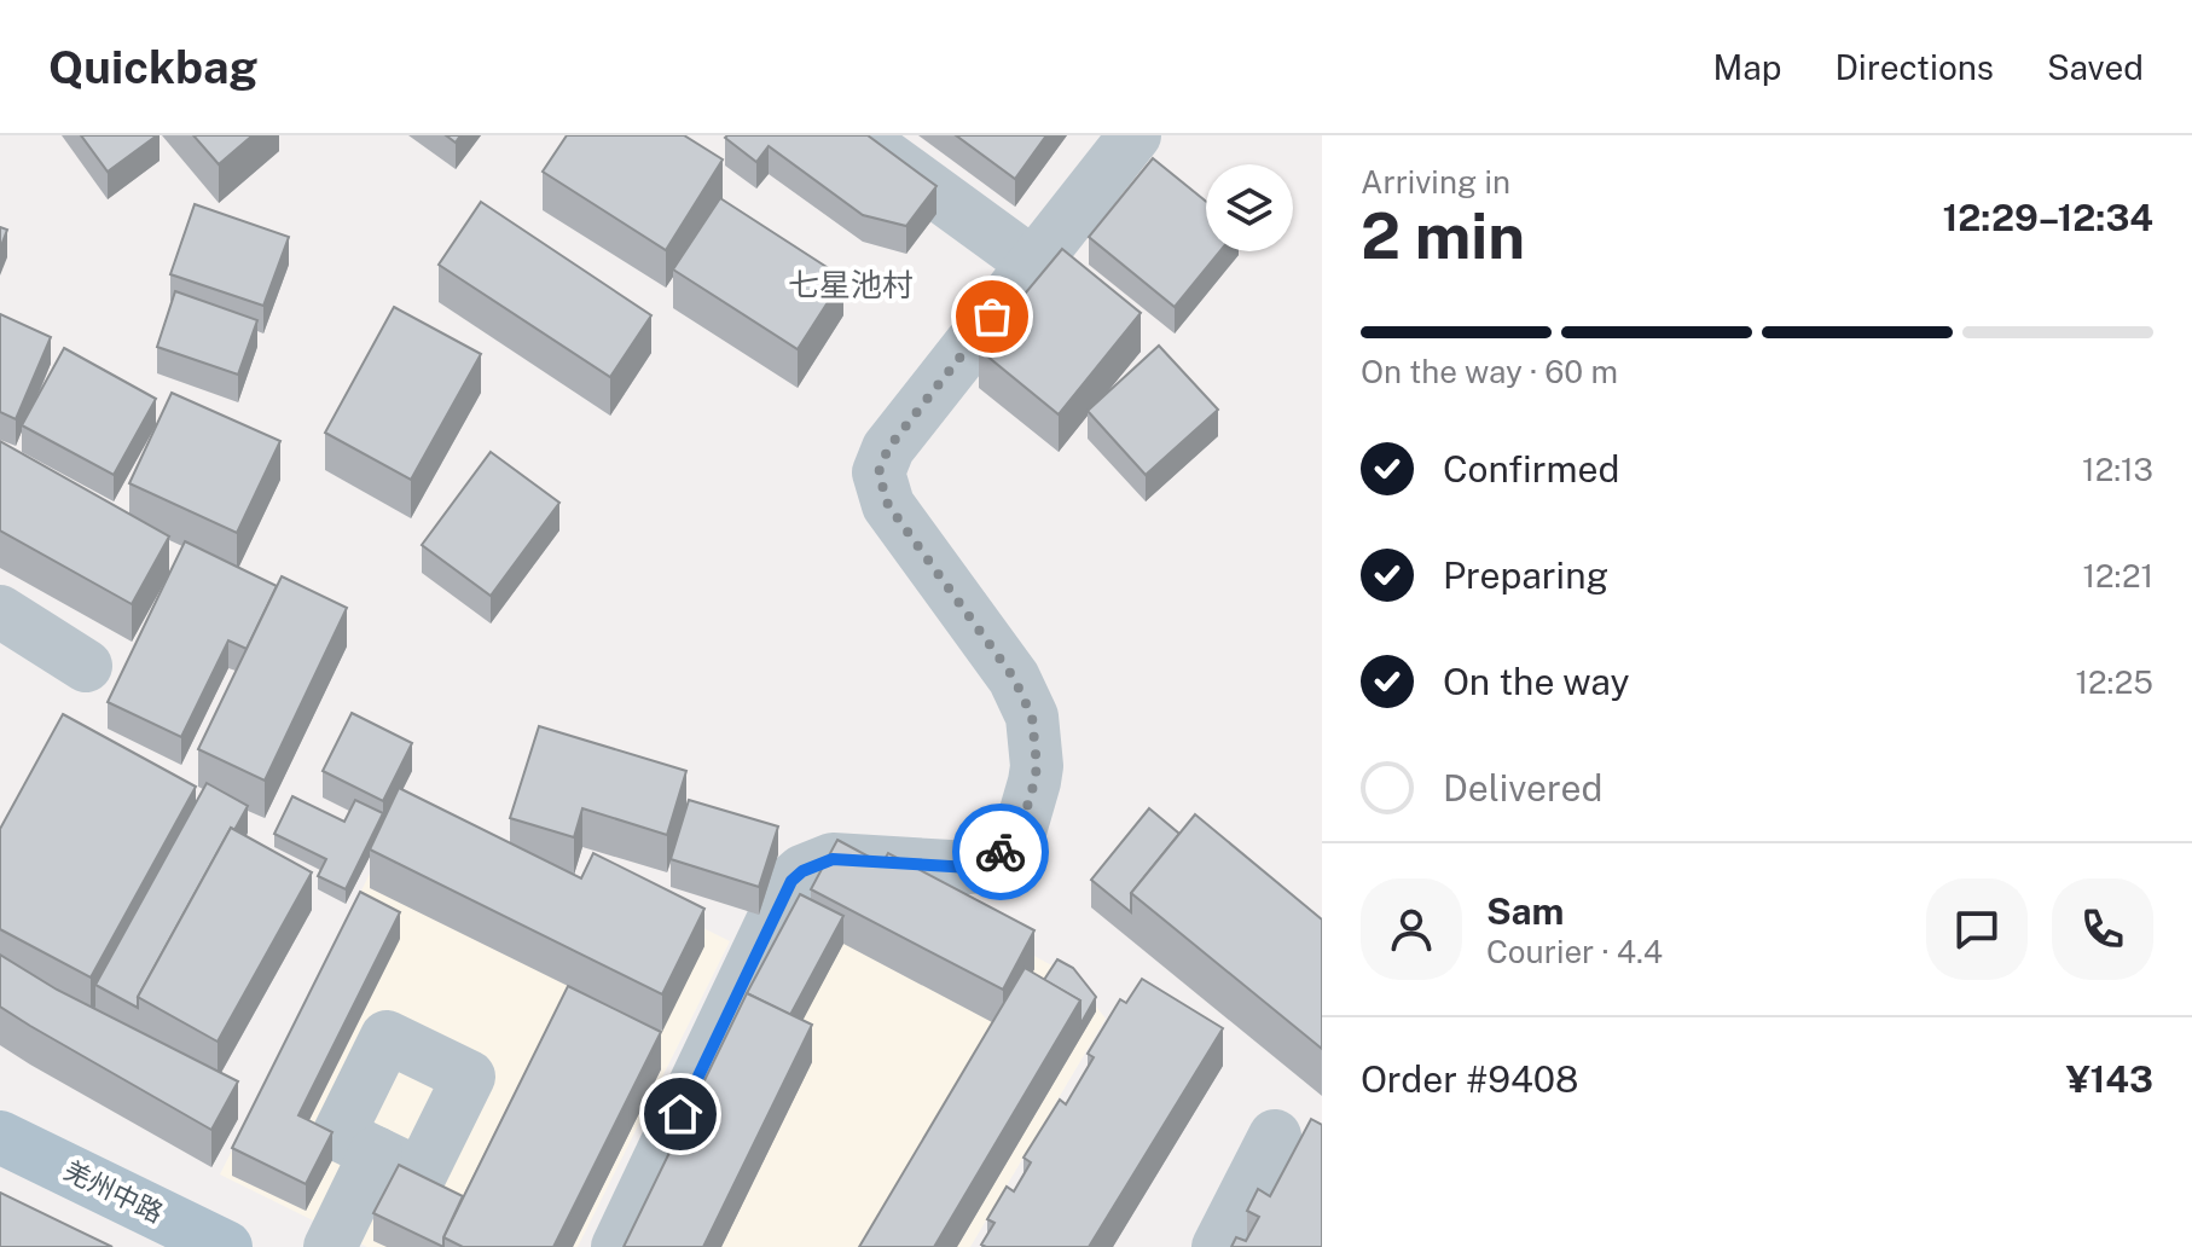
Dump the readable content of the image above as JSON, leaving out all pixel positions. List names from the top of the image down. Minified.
{"streets":{"main road":["羌州中路"]},"districts":["七星池村"],"page":{"header":"Quickbag","nav":["Map","Directions","Saved"],"heading":["2 min","Arriving in","12:29–12:34"],"panel":["Sam","Courier · 4.4","Order #9408","¥143"],"bar":"On the way · 60 m","list":[["Confirmed","12:13"],["Preparing","12:21"],["On the way","12:25"],"Delivered"]}}
